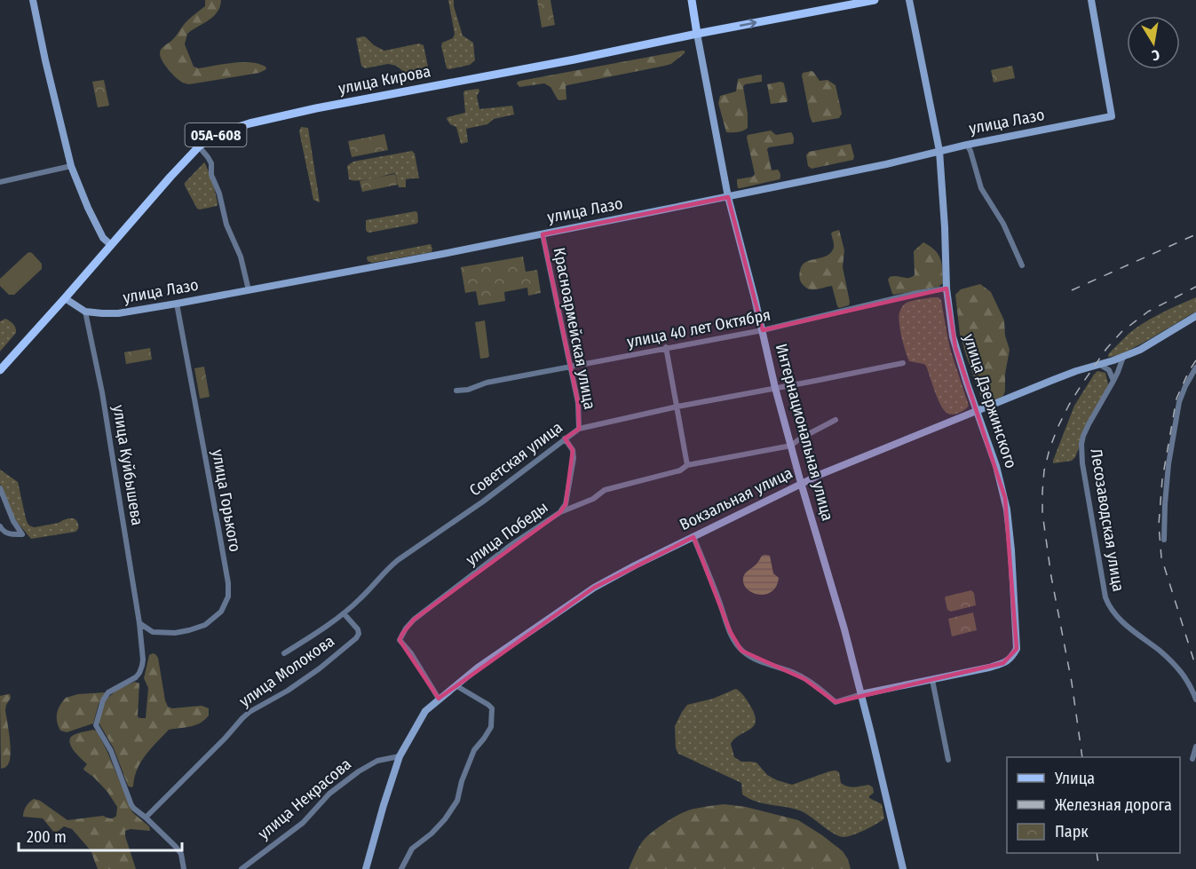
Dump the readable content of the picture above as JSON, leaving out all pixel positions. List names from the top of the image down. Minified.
{"streets":{"main road":["улица Кирова","улица Лазо","05А-608","улица Дзержинского","Интернациональная улица","Вокзальная улица"],"street":["Красноармейская улица","улица 40 лет Октября","Советская улица","улица Куйбышева","улица Горького","Лесозаводская улица","улица Победы","улица Молокова","улица Некрасова"]},"crossings":[["улица Кирова","улица Лазо"],["улица Кирова","Интернациональная улица"],["улица Лазо","Красноармейская улица"],["улица Лазо","улица Дзержинского"],["улица Лазо","Интернациональная улица"],["улица Лазо","улица Куйбышева"],["улица Лазо","улица Горького"],["Красноармейская улица","улица 40 лет Октября"],["Красноармейская улица","Советская улица"],["улица 40 лет Октября","улица Дзержинского"],["улица 40 лет Октября","Интернациональная улица"],["улица Дзержинского","Интернациональная улица"],["улица Дзержинского","Вокзальная улица"],["Интернациональная улица","Советская улица"],["Интернациональная улица","Вокзальная улица"],["Интернациональная улица","улица Победы"],["Советская улица","улица Молокова"],["улица Куйбышева","улица Горького"],["Вокзальная улица","Лесозаводская улица"],["Вокзальная улица","улица Победы"],["Вокзальная улица","улица Некрасова"]],"legend":["Улица","Железная дорога","Парк"],"scale_bar":"200 m","north":"bottom"}
